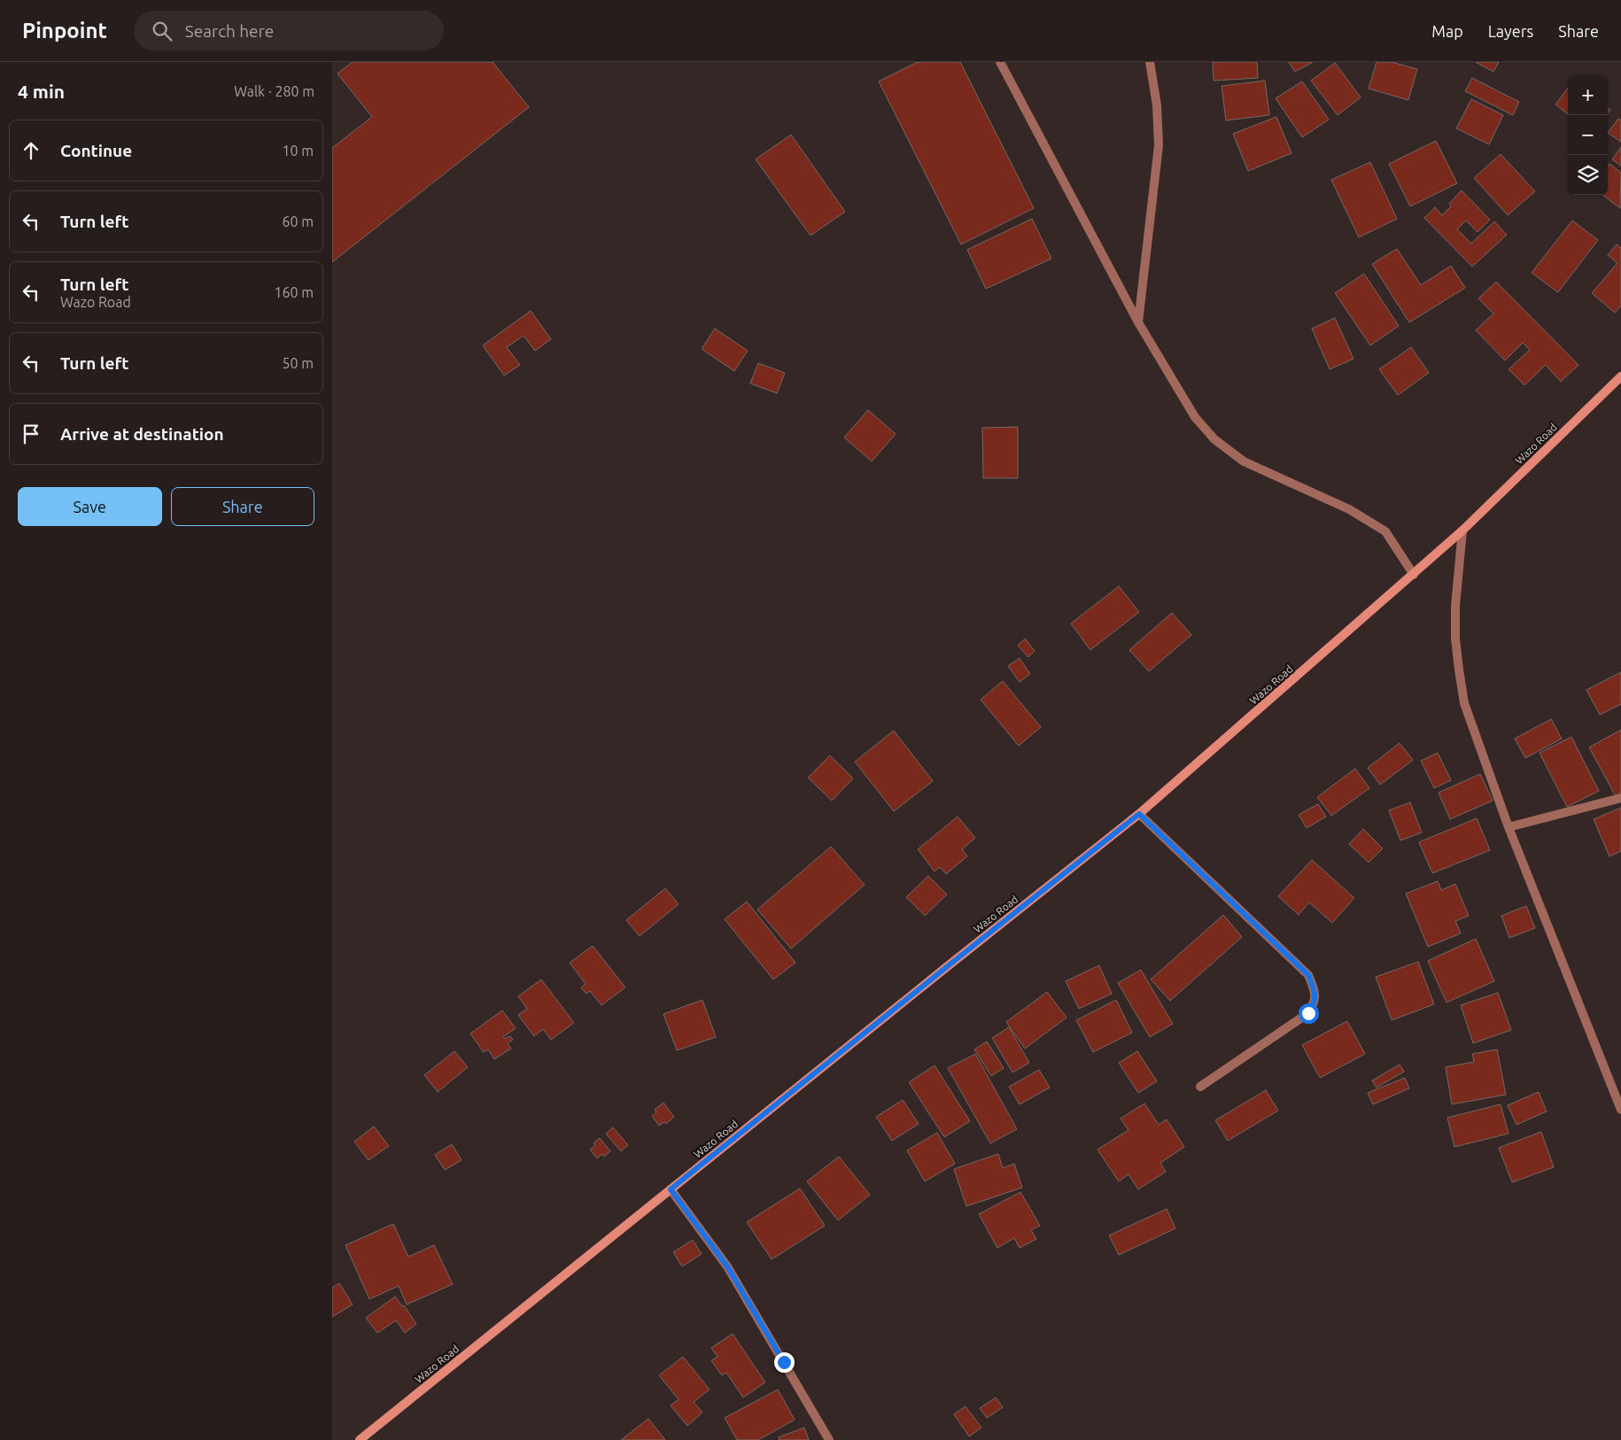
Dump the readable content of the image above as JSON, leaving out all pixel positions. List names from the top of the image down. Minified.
{"streets":{"main road":["Wazo Road"]},"page":{"header":"Pinpoint","search":"Search here","nav":["Map","Layers","Share"],"heading":["4 min","Walk · 280 m"],"map_buttons":["+","−"],"list":[["Continue","10 m"],["Turn left","60 m"],["Turn left","Wazo Road","160 m"],["Turn left","50 m"],"Arrive at destination"],"buttons":["Save","Share"]}}
